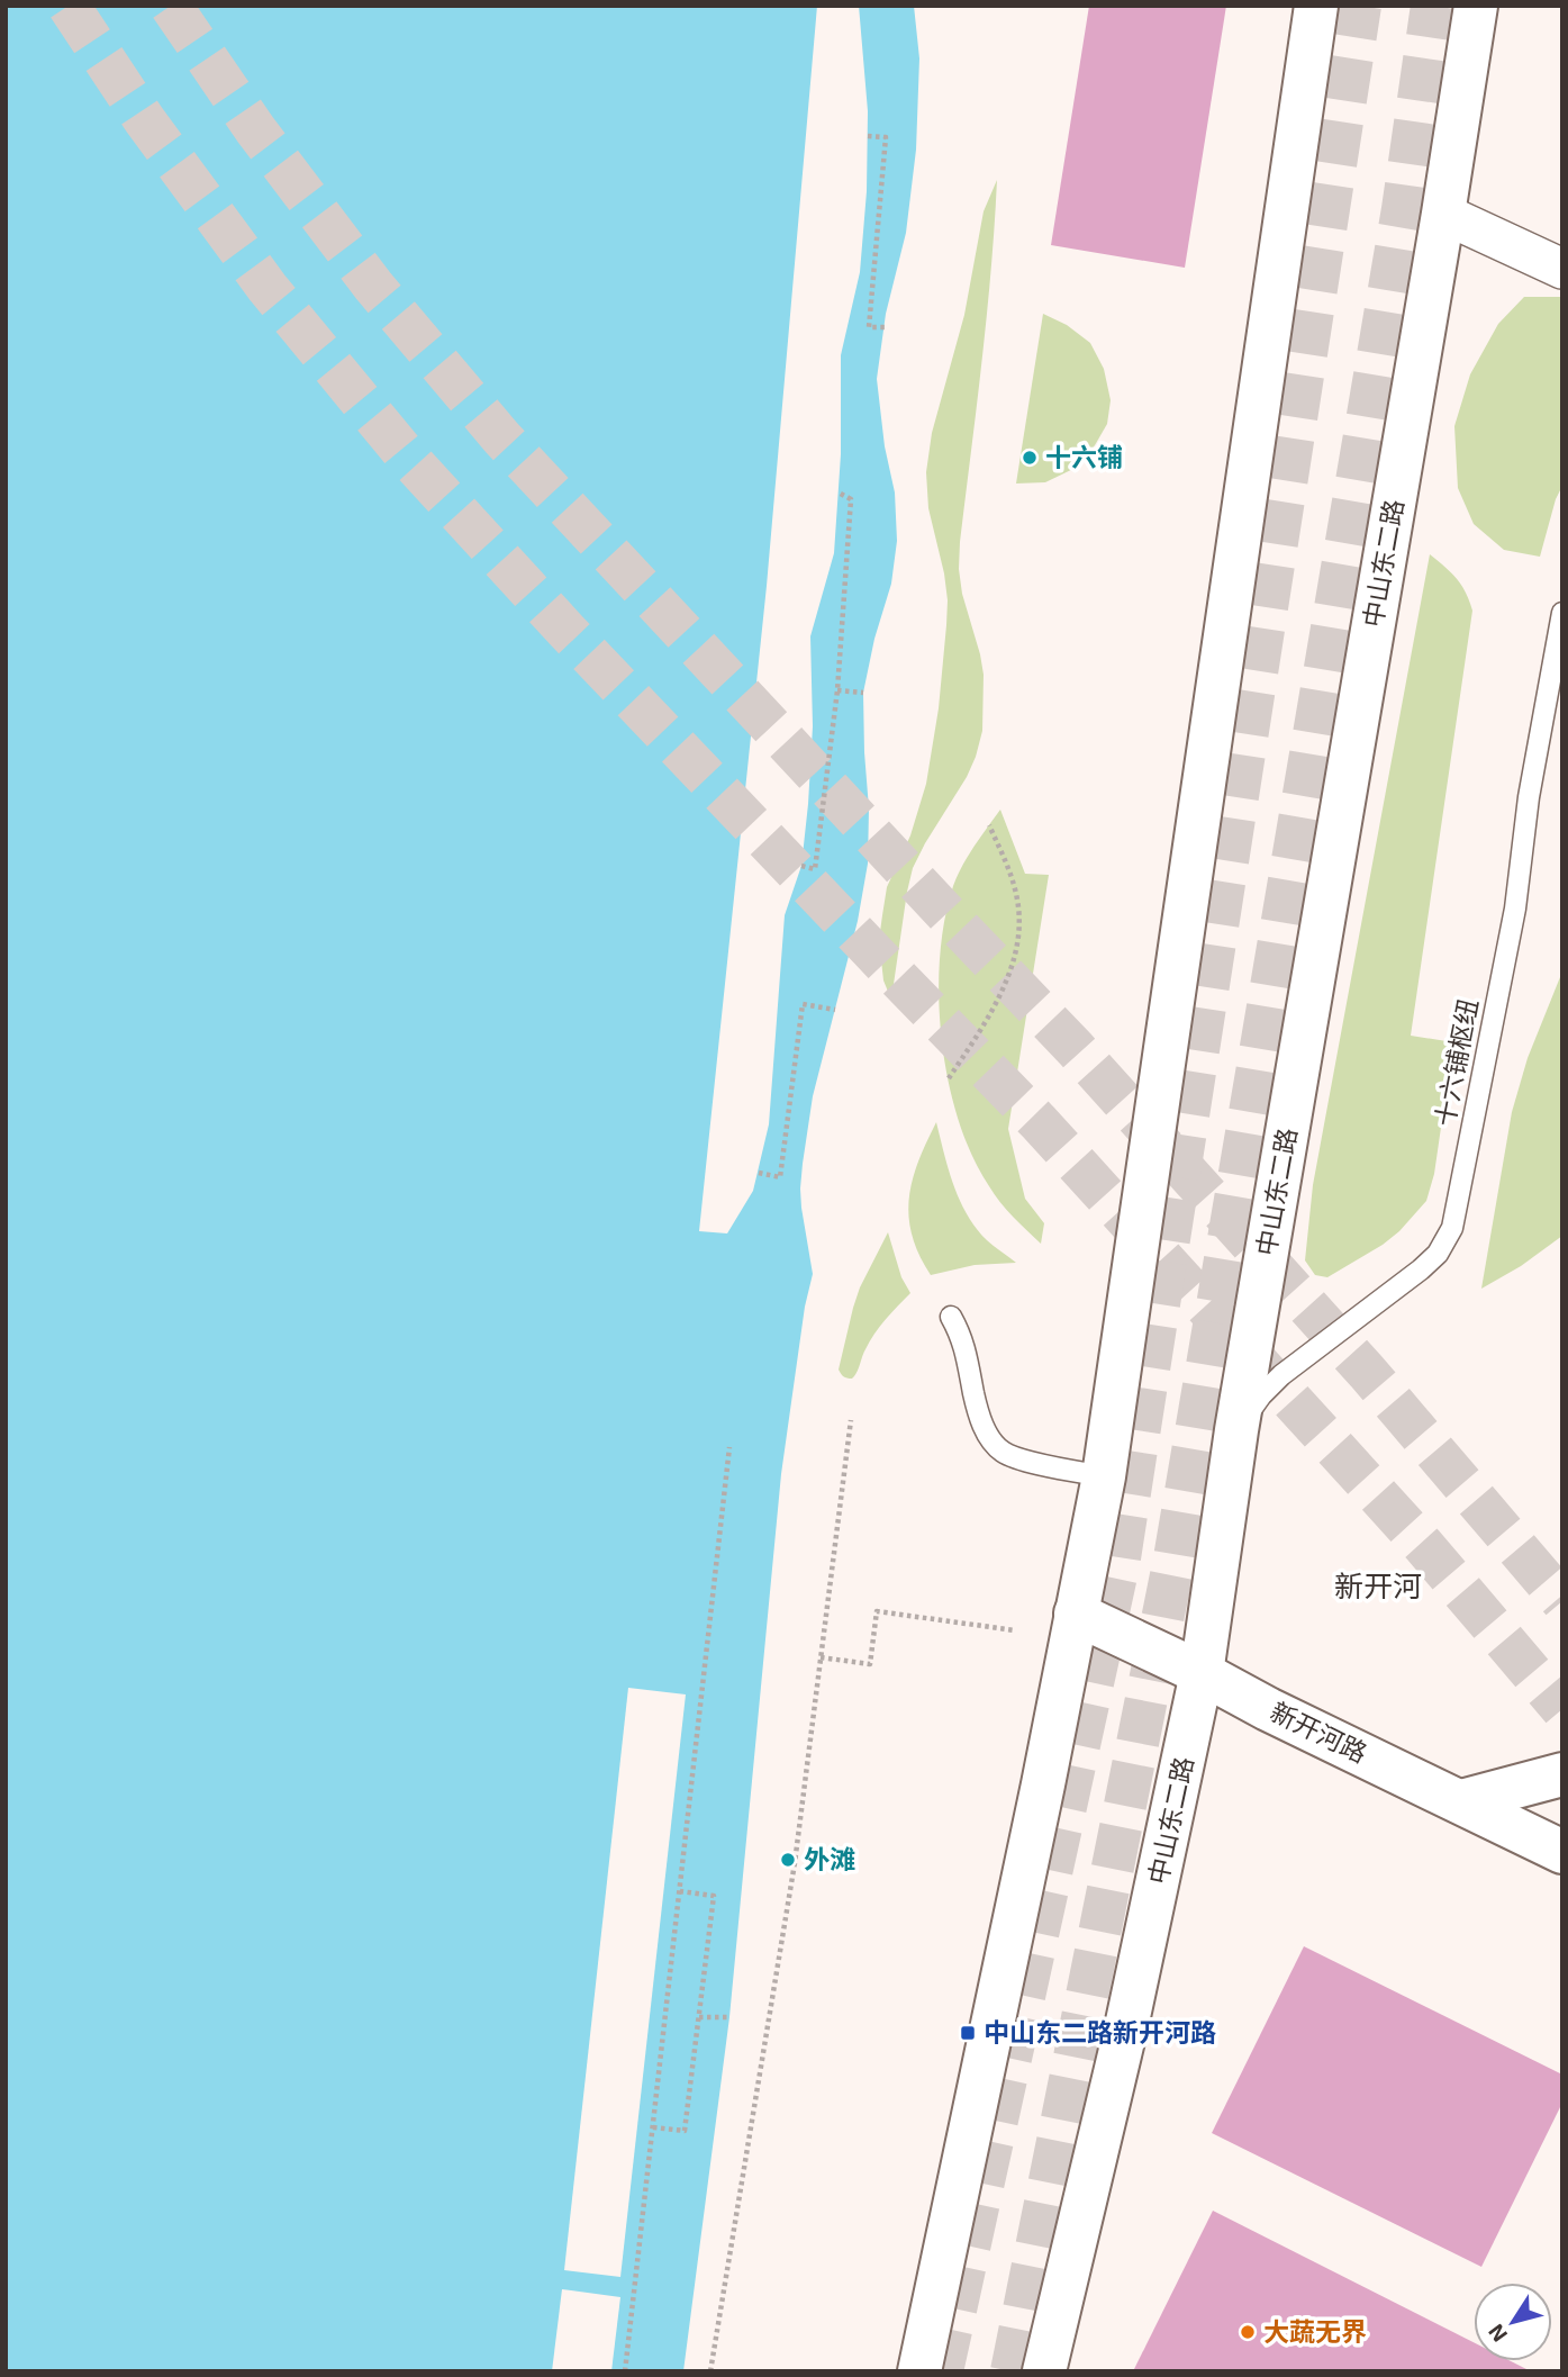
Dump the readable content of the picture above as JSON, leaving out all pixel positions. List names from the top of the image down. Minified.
{"streets":{"main road":["中山东二路","新开河路"],"lane":["十六铺枢纽"]},"crossings":[["中山东二路","十六铺枢纽"],["中山东二路","新开河路"]],"districts":["新开河"],"places":{"other":["十六铺","外滩","大蔬无界"],"transit":["中山东二路新开河路"]},"north":"bottom left"}
